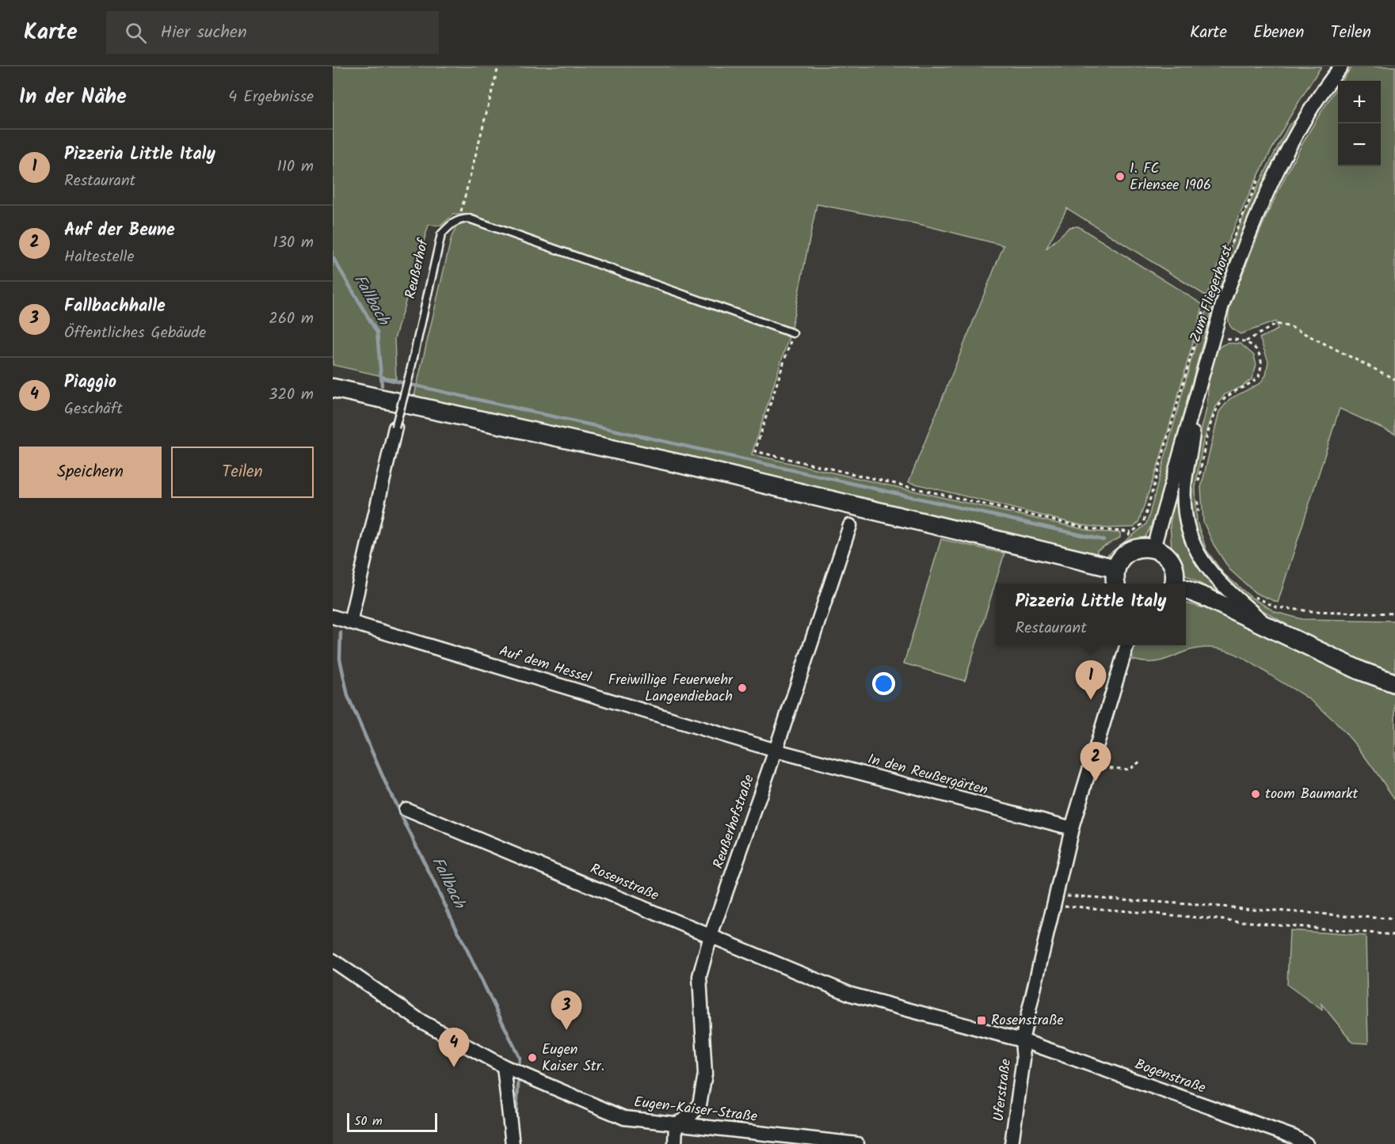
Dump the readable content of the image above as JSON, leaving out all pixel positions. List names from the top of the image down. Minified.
{"streets":{"street":["Reußerhof","Zum Fliegerhorst","Auf dem Hessel","In den Reußergärten","Reußerhofstraße","Rosenstraße","Bogenstraße","Uferstraße","Eugen-Kaiser-Straße"]},"crossings":[["Reußerhof","Auf dem Hessel"],["Auf dem Hessel","In den Reußergärten"],["Auf dem Hessel","Reußerhofstraße"],["In den Reußergärten","Reußerhofstraße"],["In den Reußergärten","Uferstraße"],["Reußerhofstraße","Rosenstraße"],["Reußerhofstraße","Eugen-Kaiser-Straße"],["Rosenstraße","Bogenstraße"],["Rosenstraße","Uferstraße"],["Bogenstraße","Uferstraße"]],"water":["Fallbach"],"places":{"other":["1. FC Erlensee 1906","Freiwillige Feuerwehr Langendiebach","toom Baumarkt","Eugen Kaiser Str."],"transit":["Rosenstraße"]},"scale_bar":"50 m","page":{"header":"Karte","search":"Hier suchen","nav":["Karte","Ebenen","Teilen"],"heading":["In der Nähe","4 Ergebnisse"],"map_buttons":["+","−"],"list":[{"mark":"1","name":"Pizzeria Little Italy","note":"Restaurant","value":"110 m"},{"mark":"2","name":"Auf der Beune","note":"Haltestelle","value":"130 m"},{"mark":"3","name":"Fallbachhalle","note":"Öffentliches Gebäude","value":"260 m"},{"mark":"4","name":"Piaggio","note":"Geschäft","value":"320 m"}],"buttons":["Speichern","Teilen"],"popup":["Pizzeria Little Italy","Restaurant"],"pins":["1","2","3","4"],"scale":"50 m"}}
